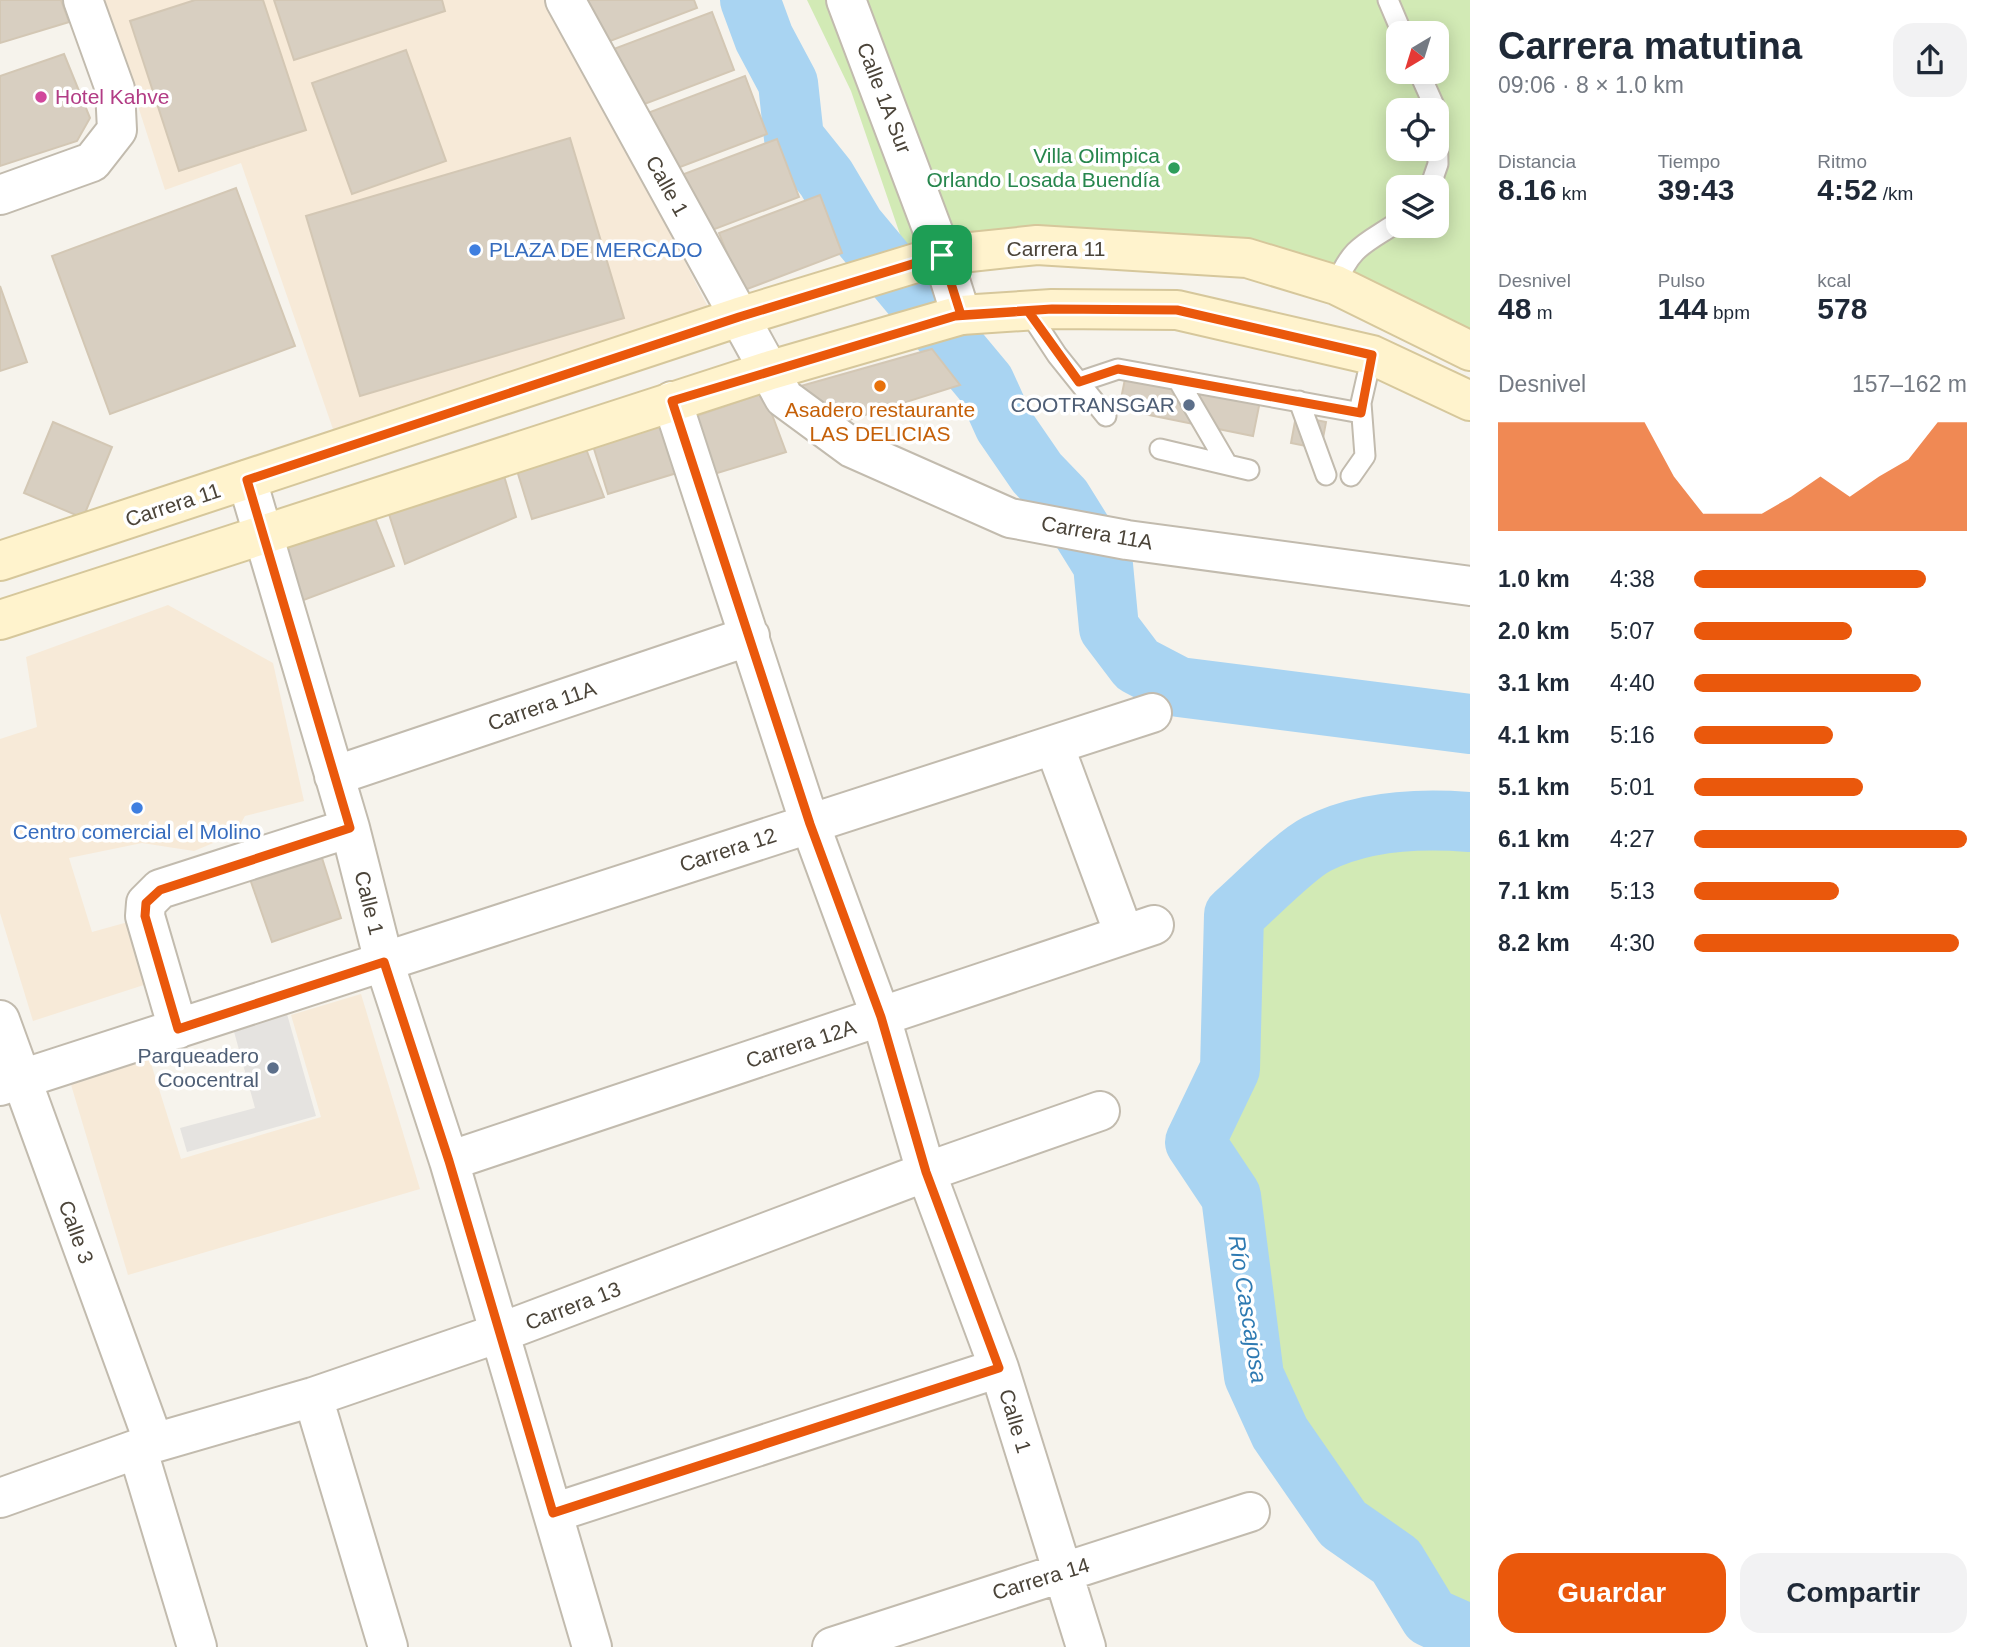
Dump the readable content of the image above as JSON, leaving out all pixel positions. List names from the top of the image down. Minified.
{"streets":{"main road":["Carrera 11"],"street":["Calle 1A Sur","Calle 1","Carrera 11A","Carrera 12","Carrera 12A","Calle 3","Carrera 13","Carrera 14"]},"crossings":[["Calle 1A Sur","Carrera 11"],["Calle 1","Carrera 11"],["Calle 1","Carrera 11A"],["Calle 1","Carrera 12"],["Calle 1","Carrera 12A"],["Calle 1","Carrera 13"],["Calle 1","Carrera 14"],["Carrera 12","Carrera 12A"],["Carrera 12","Calle 3"],["Calle 3","Carrera 13"]],"water":["Río Cascajosa"],"places":["Hotel Kahve","Villa Olimpica Orlando Losada Buendía","PLAZA DE MERCADO","Asadero restaurante LAS DELICIAS","COOTRANSGAR","Centro comercial el Molino","Parqueadero Coocentral"],"north":"bottom left","page":{"heading":["Carrera matutina","09:06 · 8 × 1.0 km"],"stats":[["Distancia","8.16 km"],["Tiempo","39:43"],["Ritmo","4:52 /km"],["Desnivel","48 m"],["Pulso","144 bpm"],["kcal","578"]],"chart":["Desnivel","157–162 m"],"list":[{"name":"1.0 km","note":"4:38"},{"name":"2.0 km","note":"5:07"},{"name":"3.1 km","note":"4:40"},{"name":"4.1 km","note":"5:16"},{"name":"5.1 km","note":"5:01"},{"name":"6.1 km","note":"4:27"},{"name":"7.1 km","note":"5:13"},{"name":"8.2 km","note":"4:30"}],"buttons":["Guardar","Compartir"]}}
